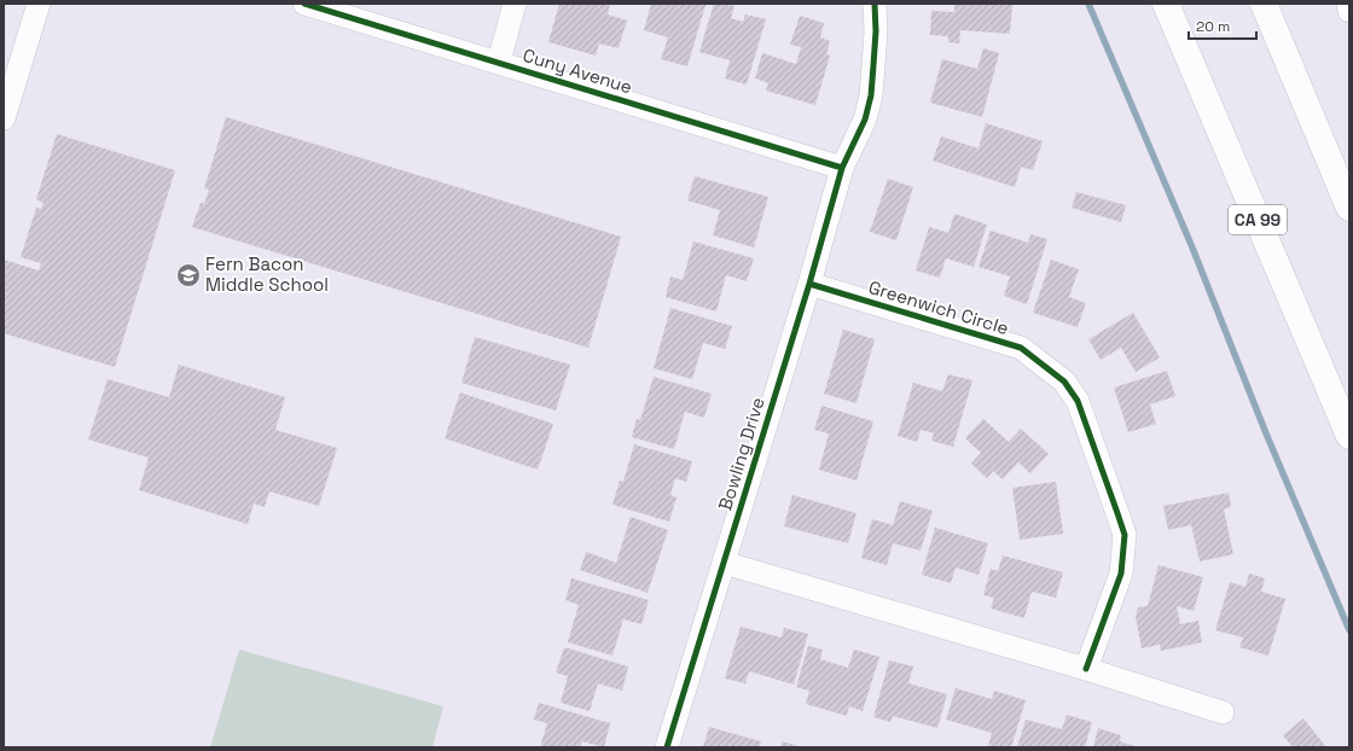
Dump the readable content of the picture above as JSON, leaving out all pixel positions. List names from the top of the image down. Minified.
{"streets":{"highway":["CA 99"],"street":["Cuny Avenue","Greenwich Circle","Bowling Drive"]},"crossings":[["Cuny Avenue","Bowling Drive"],["Greenwich Circle","Bowling Drive"]],"places":{"school or university":["Fern Bacon Middle School"]},"scale_bar":"20 m"}
